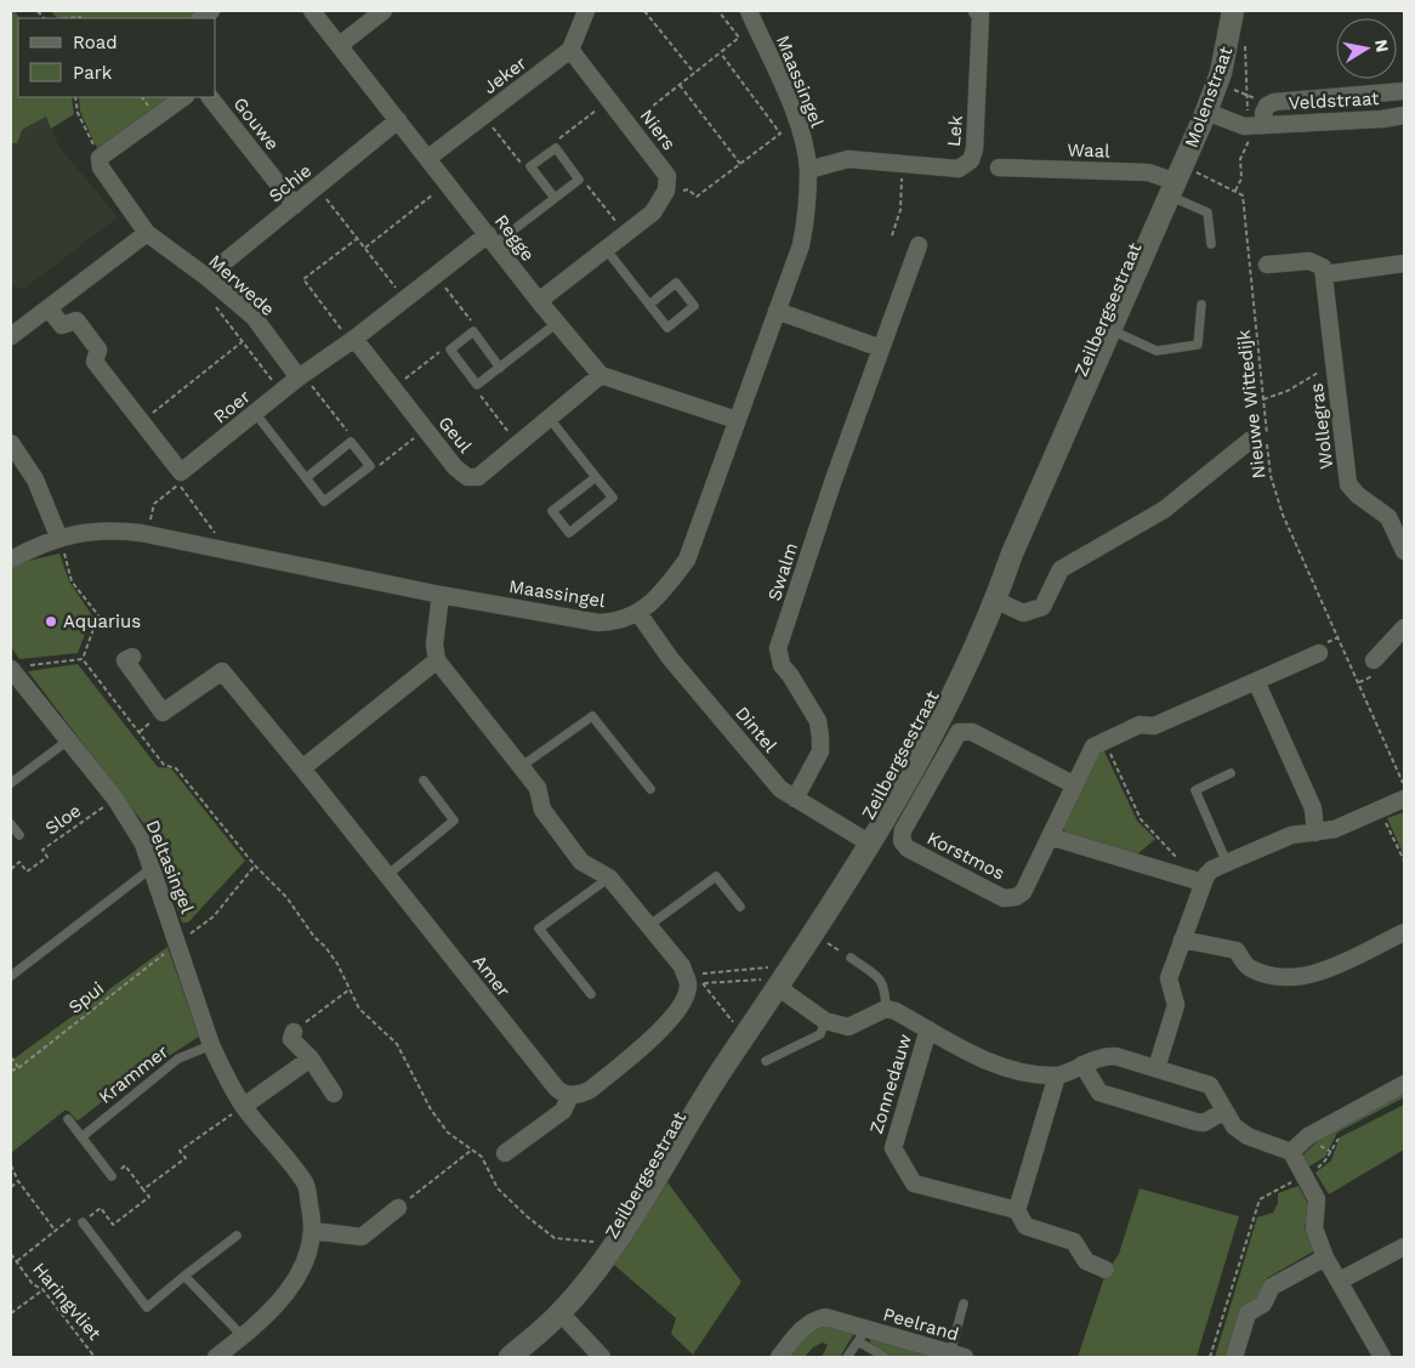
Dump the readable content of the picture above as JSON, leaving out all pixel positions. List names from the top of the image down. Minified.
{"streets":{"street":["Jeker","Maassingel","Molenstraat","Veldstraat","Gouwe","Niers","Lek","Waal","Schie","Regge","Merwede","Zeilbergsestraat","Roer","Wollegras","Geul","Swalm","Dintel","Korstmos","Deltasingel","Amer","Zonnedauw","Peelrand"],"lane":["Krammer"],"path":["Nieuwe Wittedijk","Sloe","Spui","Haringvliet"]},"crossings":[["Jeker","Niers"],["Jeker","Regge"],["Maassingel","Lek"],["Maassingel","Dintel"],["Molenstraat","Veldstraat"],["Molenstraat","Waal"],["Molenstraat","Zeilbergsestraat"],["Gouwe","Schie"],["Waal","Zeilbergsestraat"],["Schie","Regge"],["Schie","Merwede"],["Regge","Roer"],["Regge","Geul"],["Merwede","Roer"],["Zeilbergsestraat","Dintel"],["Roer","Geul"],["Swalm","Dintel"],["Sloe","Deltasingel"],["Deltasingel","Spui"],["Deltasingel","Krammer"]],"places":["Aquarius"],"legend":["Road","Park"],"north":"right"}
